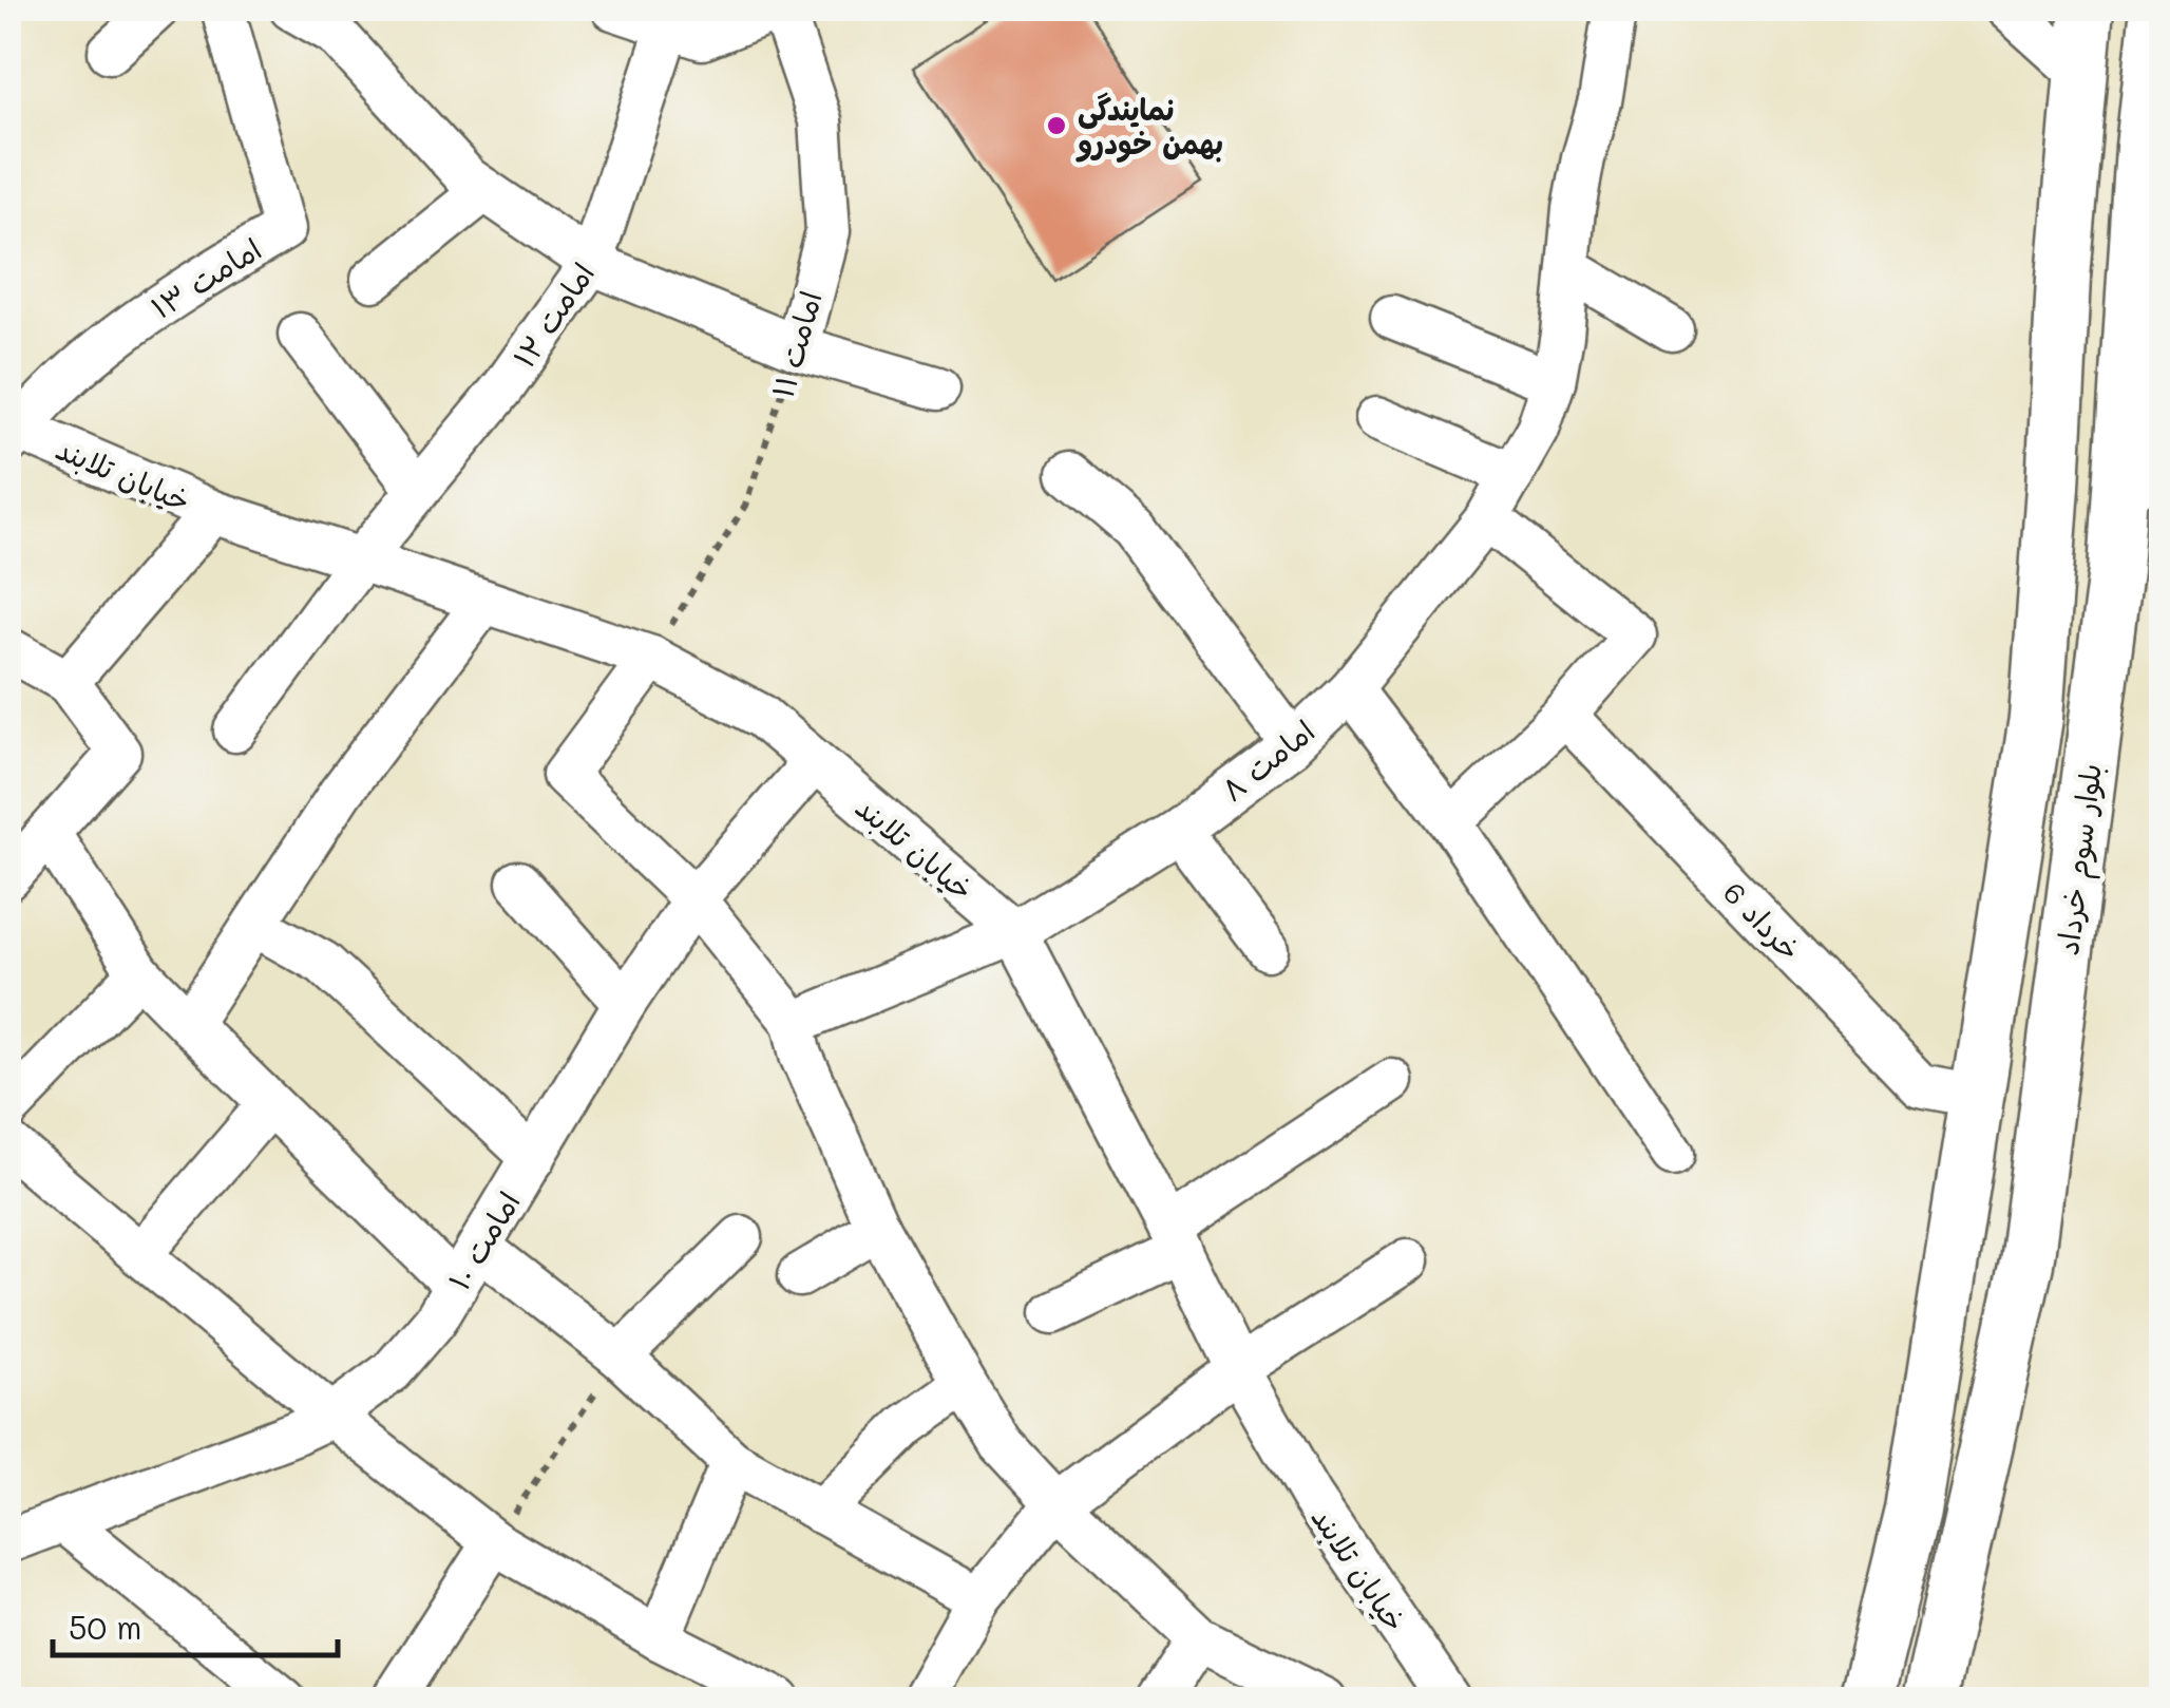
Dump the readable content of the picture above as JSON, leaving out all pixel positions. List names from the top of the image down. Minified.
{"streets":{"main road":["بلوار سوم خرداد"],"street":["امامت ۱۳","امامت ۱۲","امامت ۱۱","خیابان تلابند","امامت ۸","خرداد 6","امامت ۱۰"]},"crossings":[["امامت ۱۳","خیابان تلابند"],["امامت ۱۲","خیابان تلابند"],["امامت ۱۱","خیابان تلابند"],["خیابان تلابند","امامت ۸"],["خیابان تلابند","امامت ۱۰"],["بلوار سوم خرداد","خرداد 6"]],"places":["نمایندگی بهمن خودرو"],"scale_bar":"50 m"}
